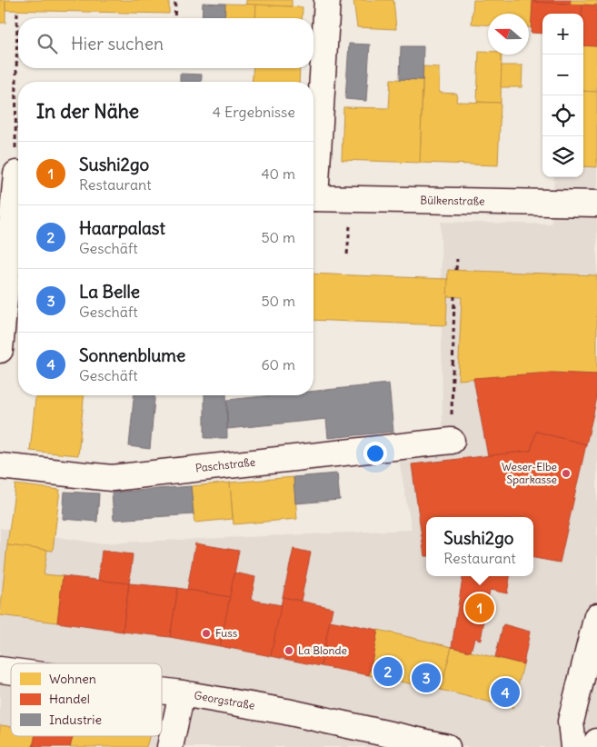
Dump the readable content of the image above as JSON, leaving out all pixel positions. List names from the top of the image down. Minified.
{"streets":{"street":["Bülkenstraße","Paschstraße","Georgstraße"]},"places":["Weser-Elbe Sparkasse","Fuss","La Blonde"],"legend":["Wohnen","Handel","Industrie"],"north":"left","page":{"map_buttons":["+","−"],"search":"Hier suchen","heading":["In der Nähe","4 Ergebnisse"],"list":[{"mark":"1","name":"Sushi2go","note":"Restaurant","value":"40 m"},{"mark":"2","name":"Haarpalast","note":"Geschäft","value":"50 m"},{"mark":"3","name":"La Belle","note":"Geschäft","value":"50 m"},{"mark":"4","name":"Sonnenblume","note":"Geschäft","value":"60 m"}],"popup":["Sushi2go","Restaurant"],"pins":["1","2","3","4"]}}
